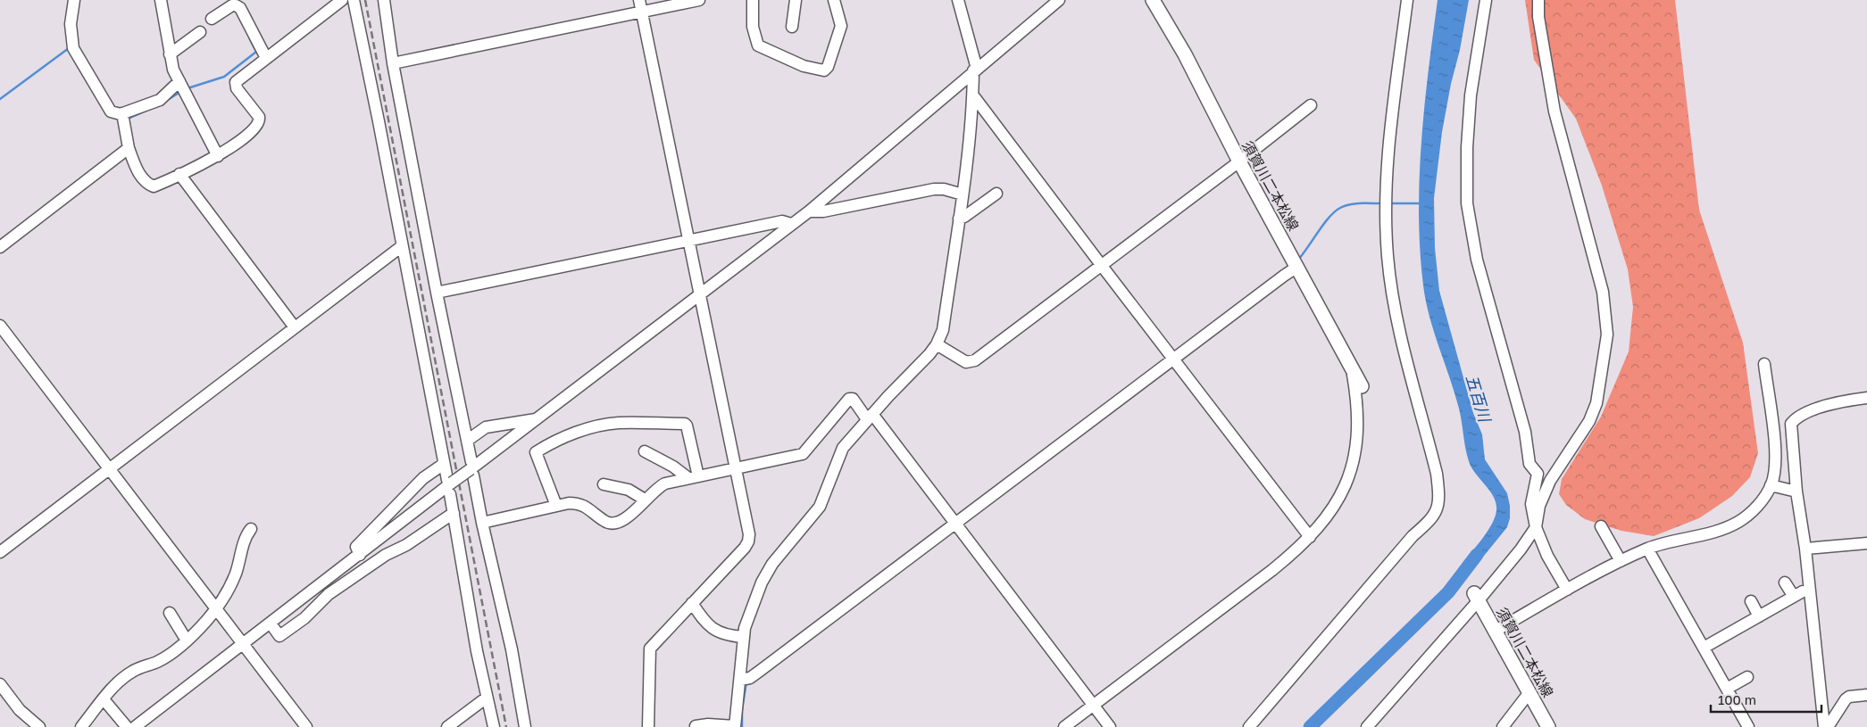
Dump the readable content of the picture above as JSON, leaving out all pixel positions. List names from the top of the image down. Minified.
{"streets":{"main road":["須賀川二本松線"]},"water":["五百川"],"scale_bar":"100 m"}
